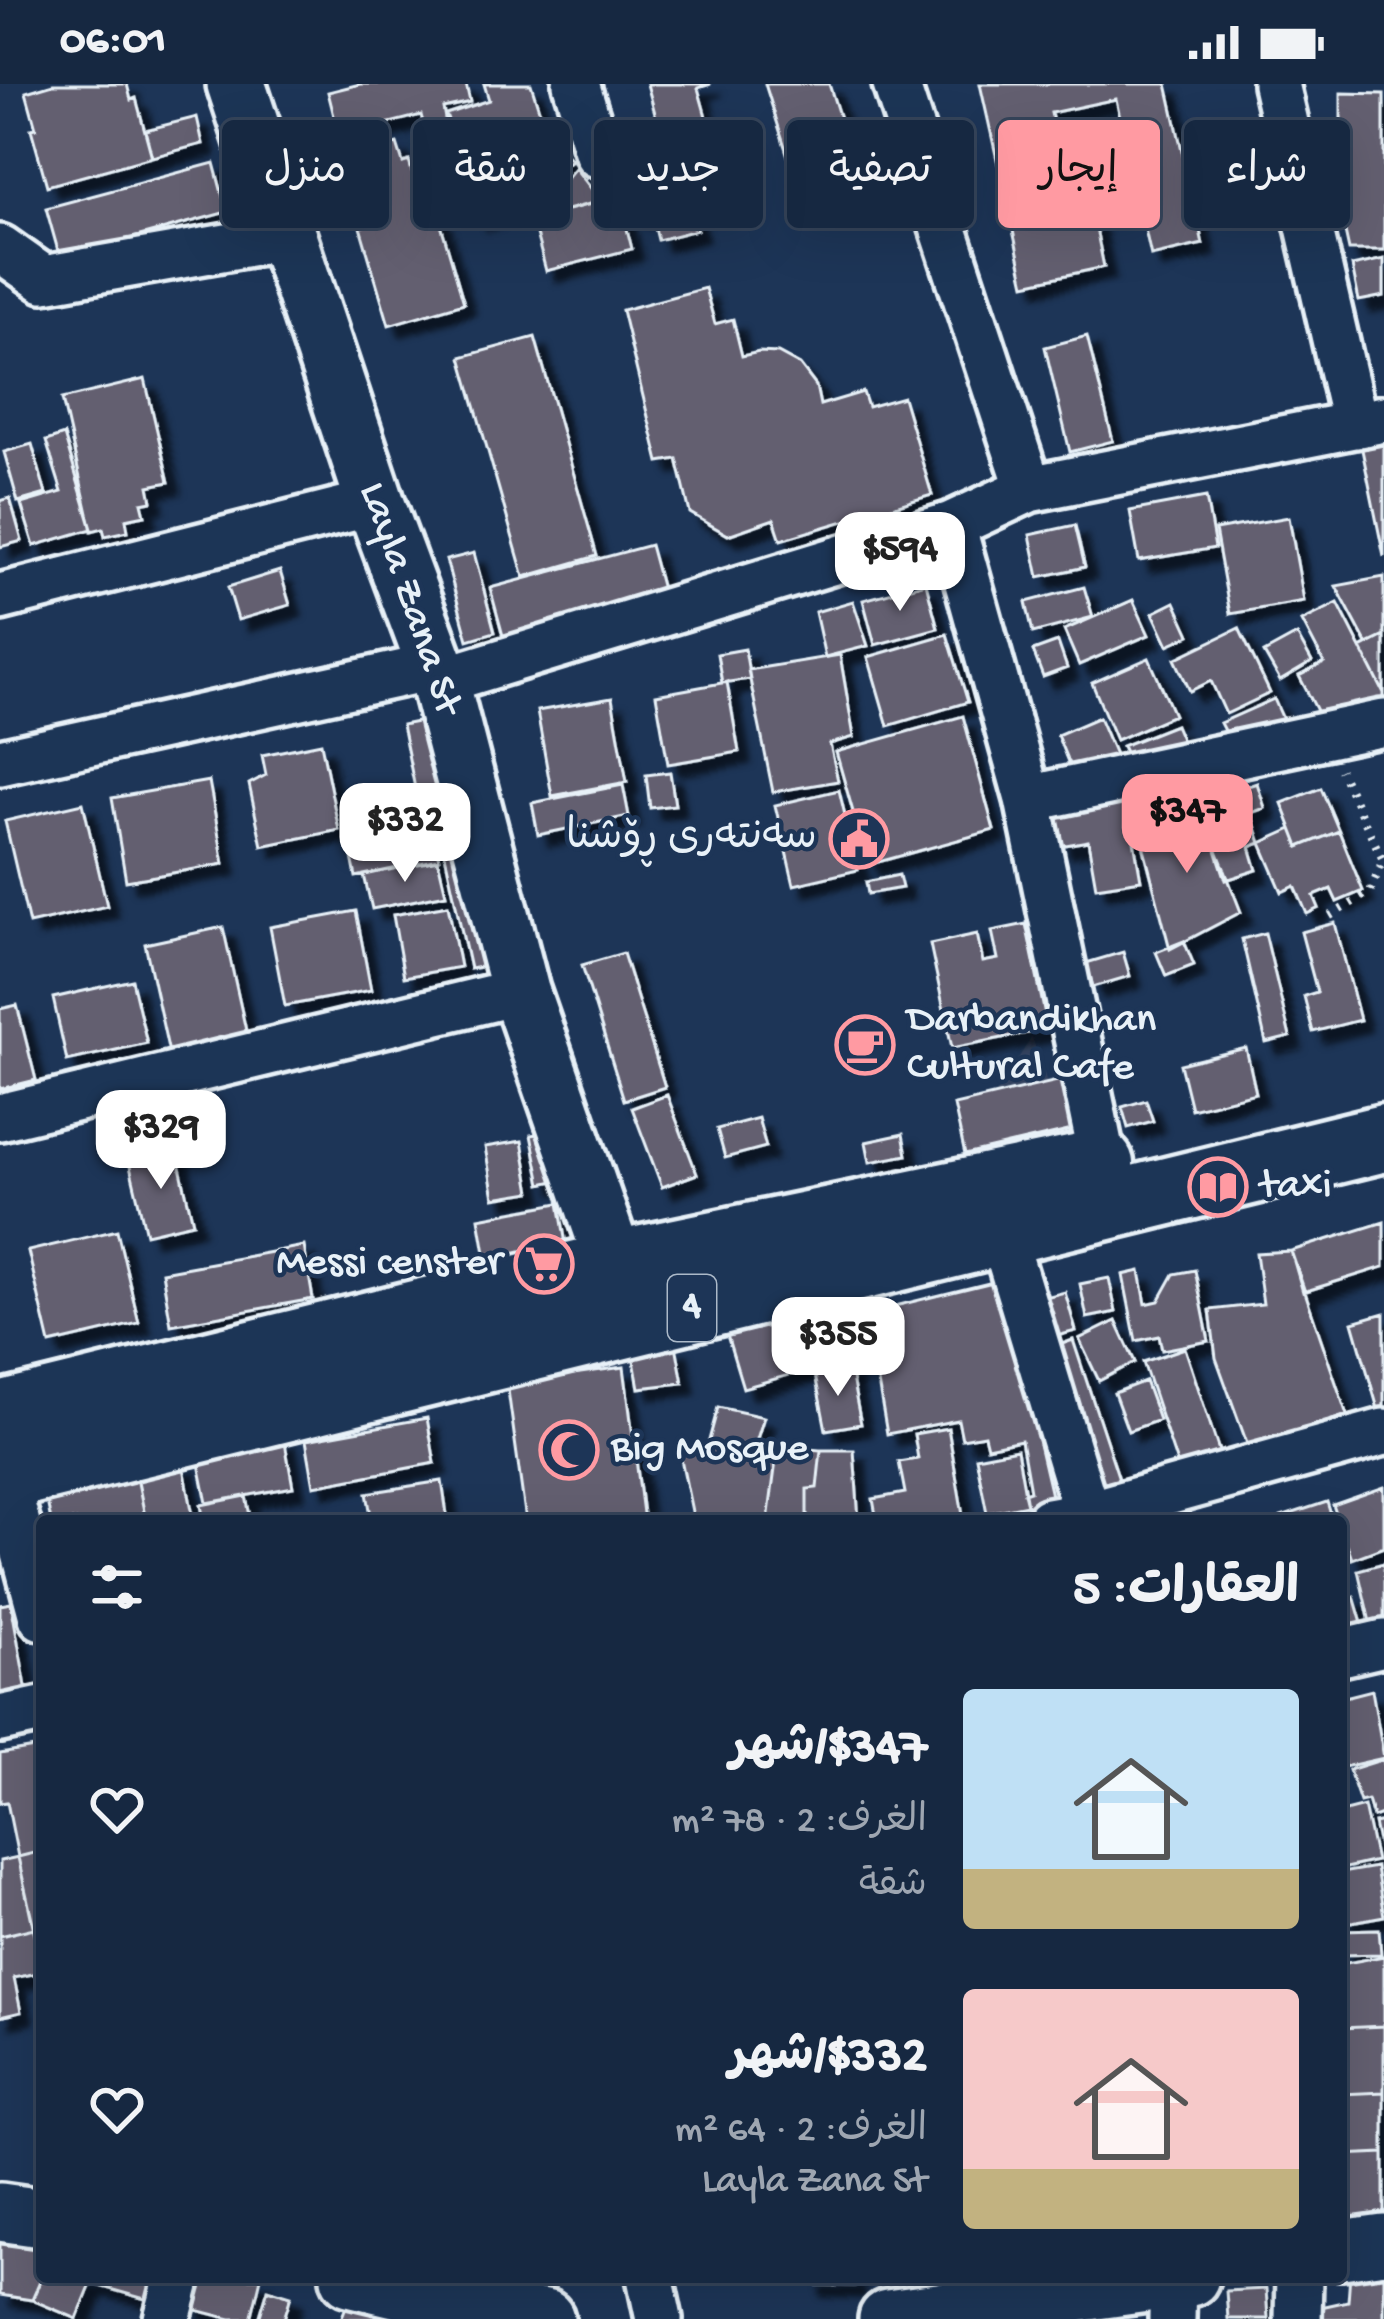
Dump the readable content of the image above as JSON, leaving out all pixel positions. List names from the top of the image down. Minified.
{"streets":{"highway":["4"],"street":["Layla Zana St"]},"crossings":[["Layla Zana St","4"]],"places":{"public building":["سەنتەری ڕۆشنا"],"cafe":["Darbandikhan Cultural Cafe"],"library":["taxi"],"supermarket":["Messi censter"],"mosque":["Big Mosque"]},"page":{"status":"06:01","chip":["شراء","إيجار","تصفية","جديد","شقة","منزل"],"price":["$594","$347","$332","$329","$355"],"heading":"العقارات: 5","list":[{"name":"$347/شهر","note":"الغرف: 2 · 78 m² · شقة"},{"name":"$332/شهر","note":"الغرف: 2 · 64 m² · Layla Zana St"}]}}
